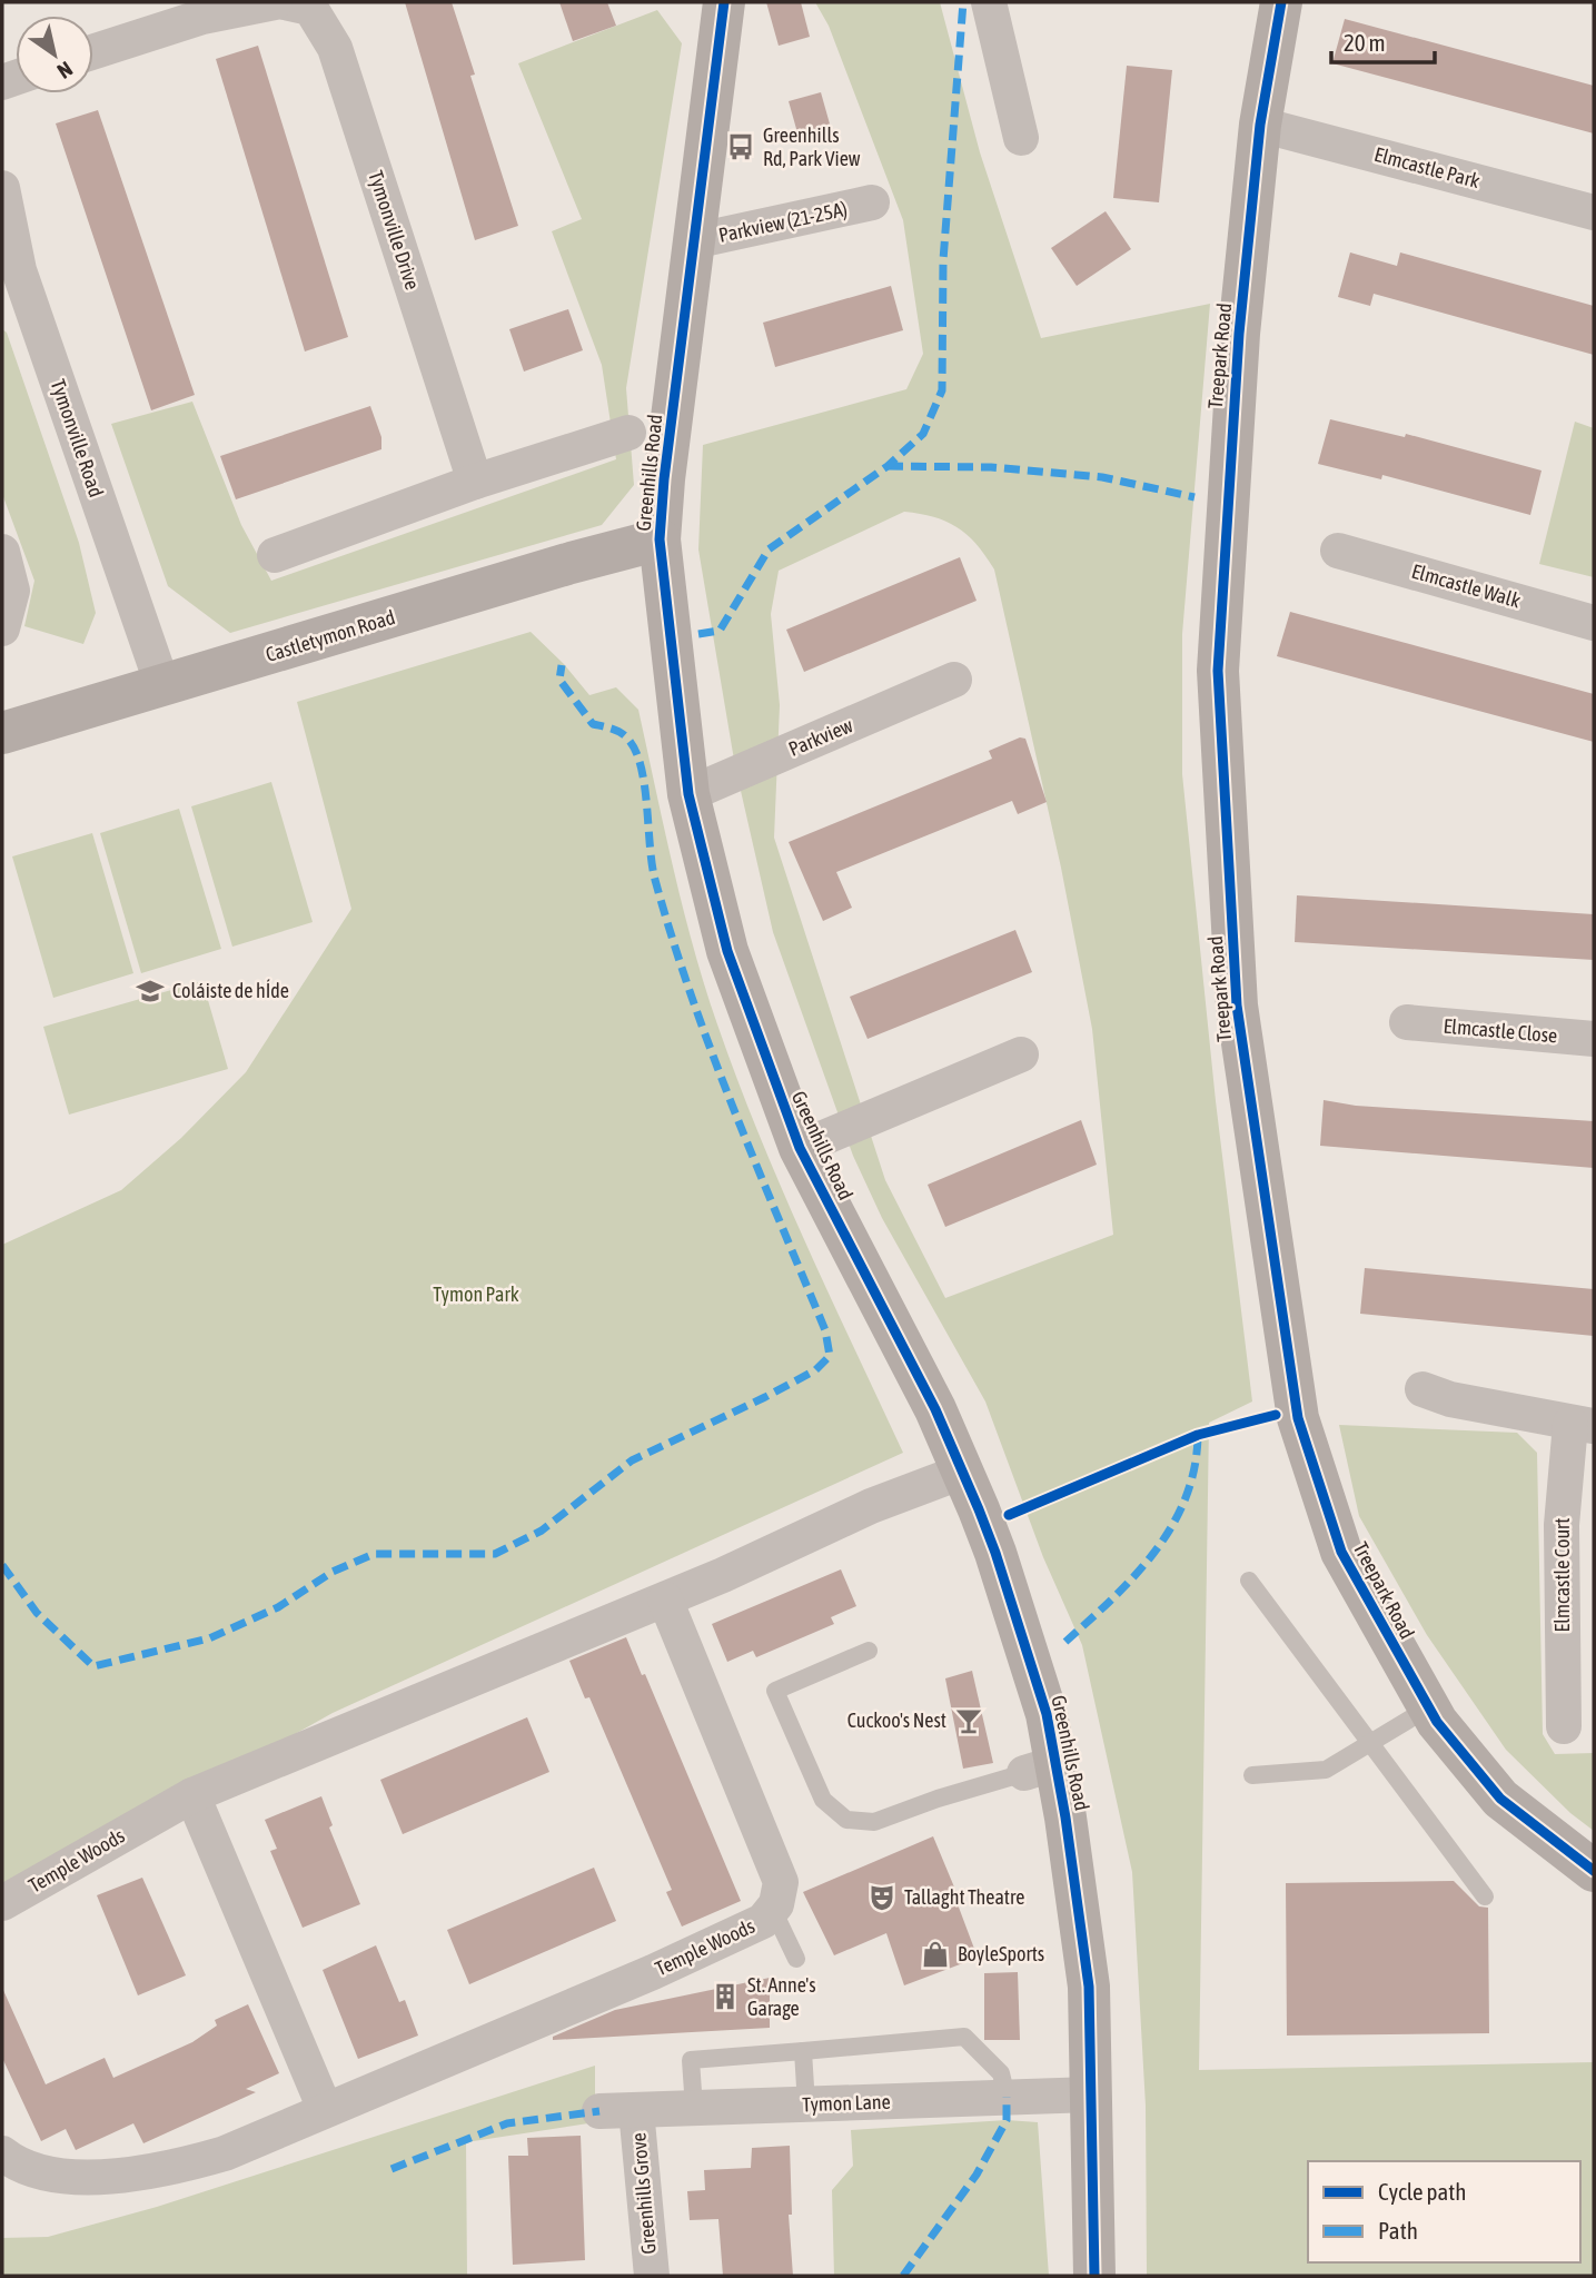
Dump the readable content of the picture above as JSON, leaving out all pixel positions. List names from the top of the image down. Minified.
{"streets":{"street":["Elmcastle Park","Parkview (21-25A)","Tymonville Drive","Treepark Road","Tymonville Road","Greenhills Road","Elmcastle Walk","Castletymon Road","Parkview","Elmcastle Close","Elmcastle Court","Temple Woods","Tymon Lane","Greenhills Grove"]},"crossings":[["Elmcastle Park","Treepark Road"],["Parkview (21-25A)","Greenhills Road"],["Tymonville Road","Castletymon Road"],["Greenhills Road","Castletymon Road"],["Greenhills Road","Parkview"],["Greenhills Road","Temple Woods"],["Greenhills Road","Tymon Lane"],["Tymon Lane","Greenhills Grove"]],"parks":["Tymon Park"],"places":{"bus stop":["Greenhills Rd, Park View"],"school or university":["Coláiste de hÍde"],"bar":["Cuckoo's Nest"],"theatre":["Tallaght Theatre"],"shop":["BoyleSports"],"building":["St. Anne's Garage"]},"legend":["Cycle path","Path"],"scale_bar":"20 m","north":"bottom right"}
